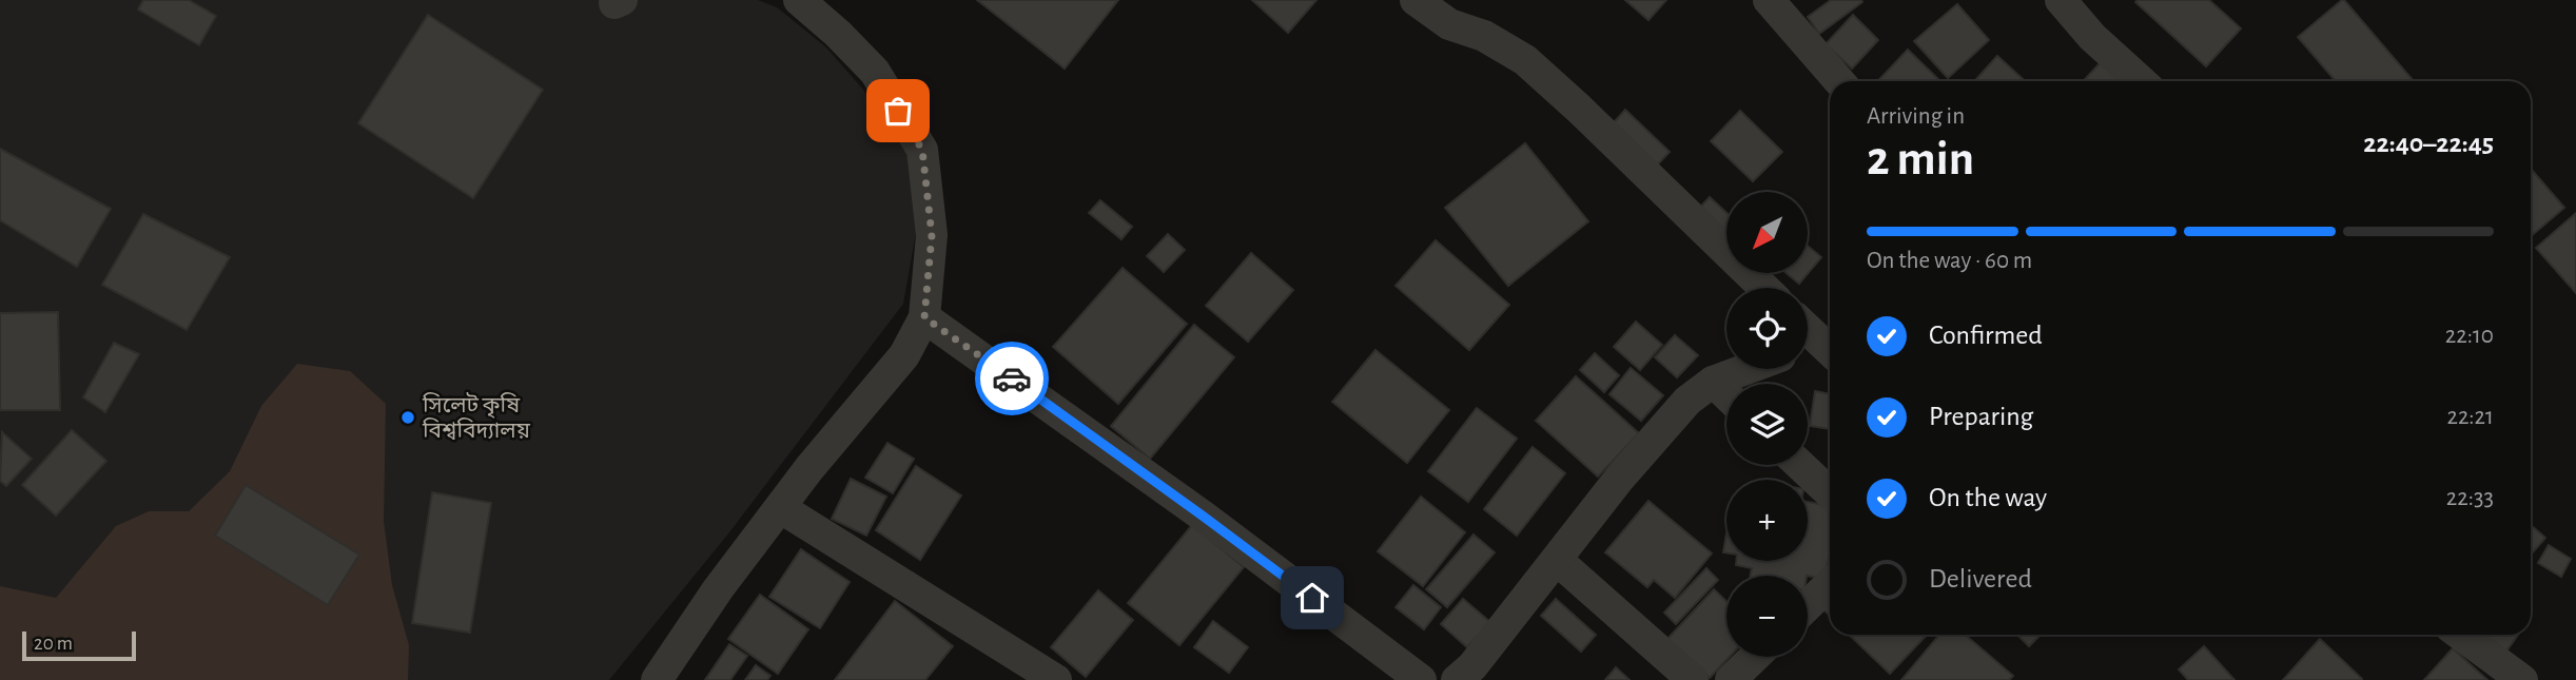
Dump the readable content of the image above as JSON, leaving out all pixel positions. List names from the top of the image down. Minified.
{"places":["সিলেট কৃষি বিশ্ববিদ্যালয়"],"scale_bar":"20 m","north":"bottom left","page":{"heading":["2 min","Arriving in","22:40–22:45"],"map_buttons":["+","−"],"bar":"On the way · 60 m","list":[["Confirmed","22:10"],["Preparing","22:21"],["On the way","22:33"],"Delivered"],"scale":"20 m"}}
